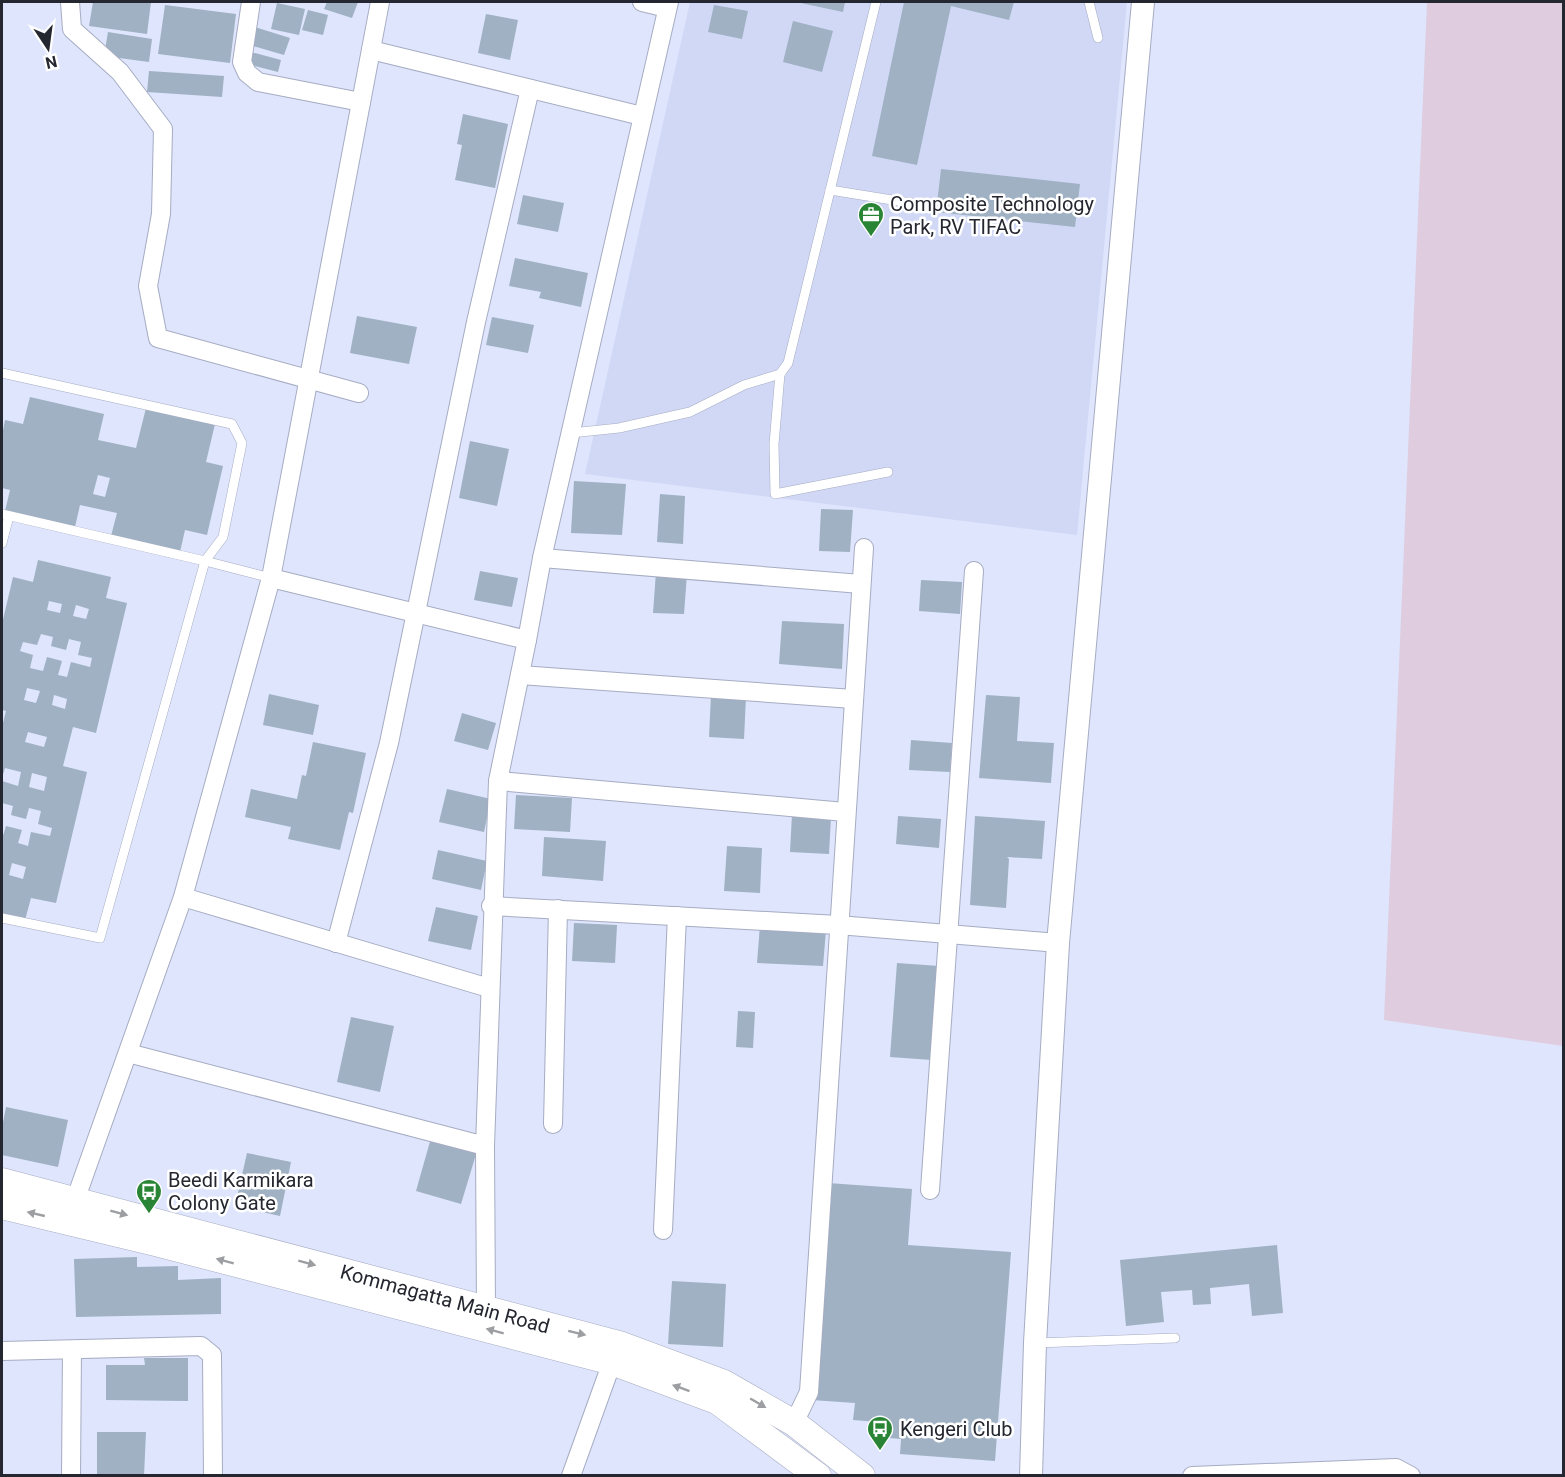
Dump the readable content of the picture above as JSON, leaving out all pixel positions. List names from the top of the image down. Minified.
{"streets":{"main road":["Kommagatta Main Road"]},"places":{"office":["Composite Technology Park, RV TIFAC"],"bus stop":["Beedi Karmikara Colony Gate","Kengeri Club"]},"north":"bottom"}
